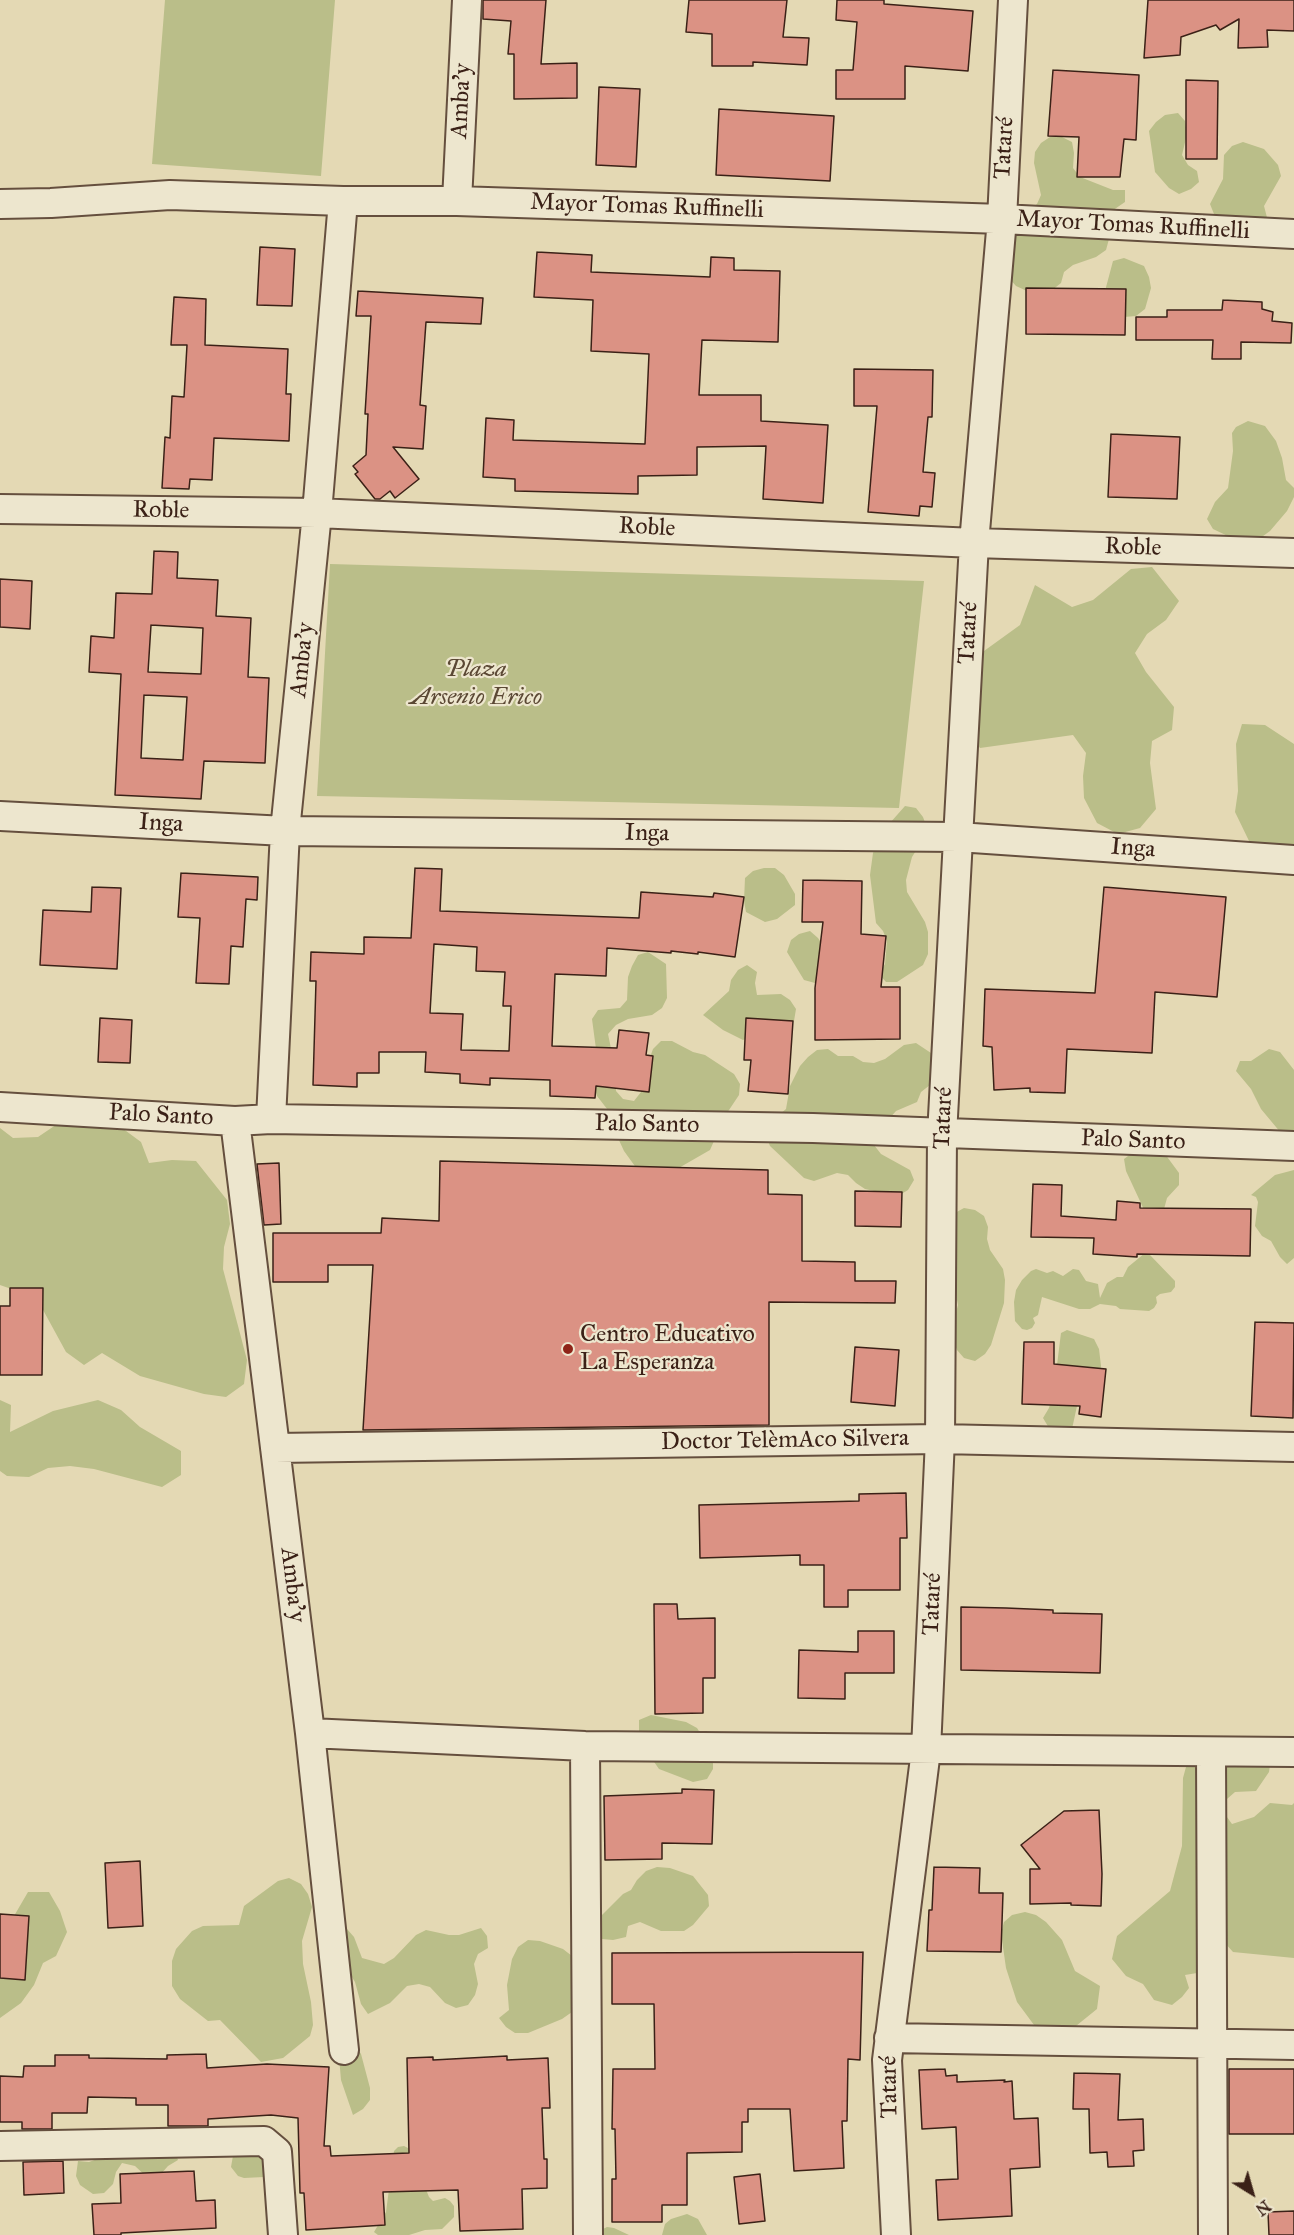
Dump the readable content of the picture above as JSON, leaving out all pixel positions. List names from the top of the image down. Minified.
{"streets":{"street":["Amba'y","Tataré","Mayor Tomas Ruffinelli","Roble","Inga","Palo Santo","Doctor TelèmAco Silvera"]},"crossings":[["Amba'y","Mayor Tomas Ruffinelli"],["Amba'y","Roble"],["Amba'y","Inga"],["Amba'y","Palo Santo"],["Amba'y","Doctor TelèmAco Silvera"],["Tataré","Mayor Tomas Ruffinelli"],["Tataré","Roble"],["Tataré","Inga"],["Tataré","Palo Santo"],["Tataré","Doctor TelèmAco Silvera"]],"parks":["Plaza Arsenio Erico"],"places":["Centro Educativo La Esperanza"],"north":"bottom right"}
